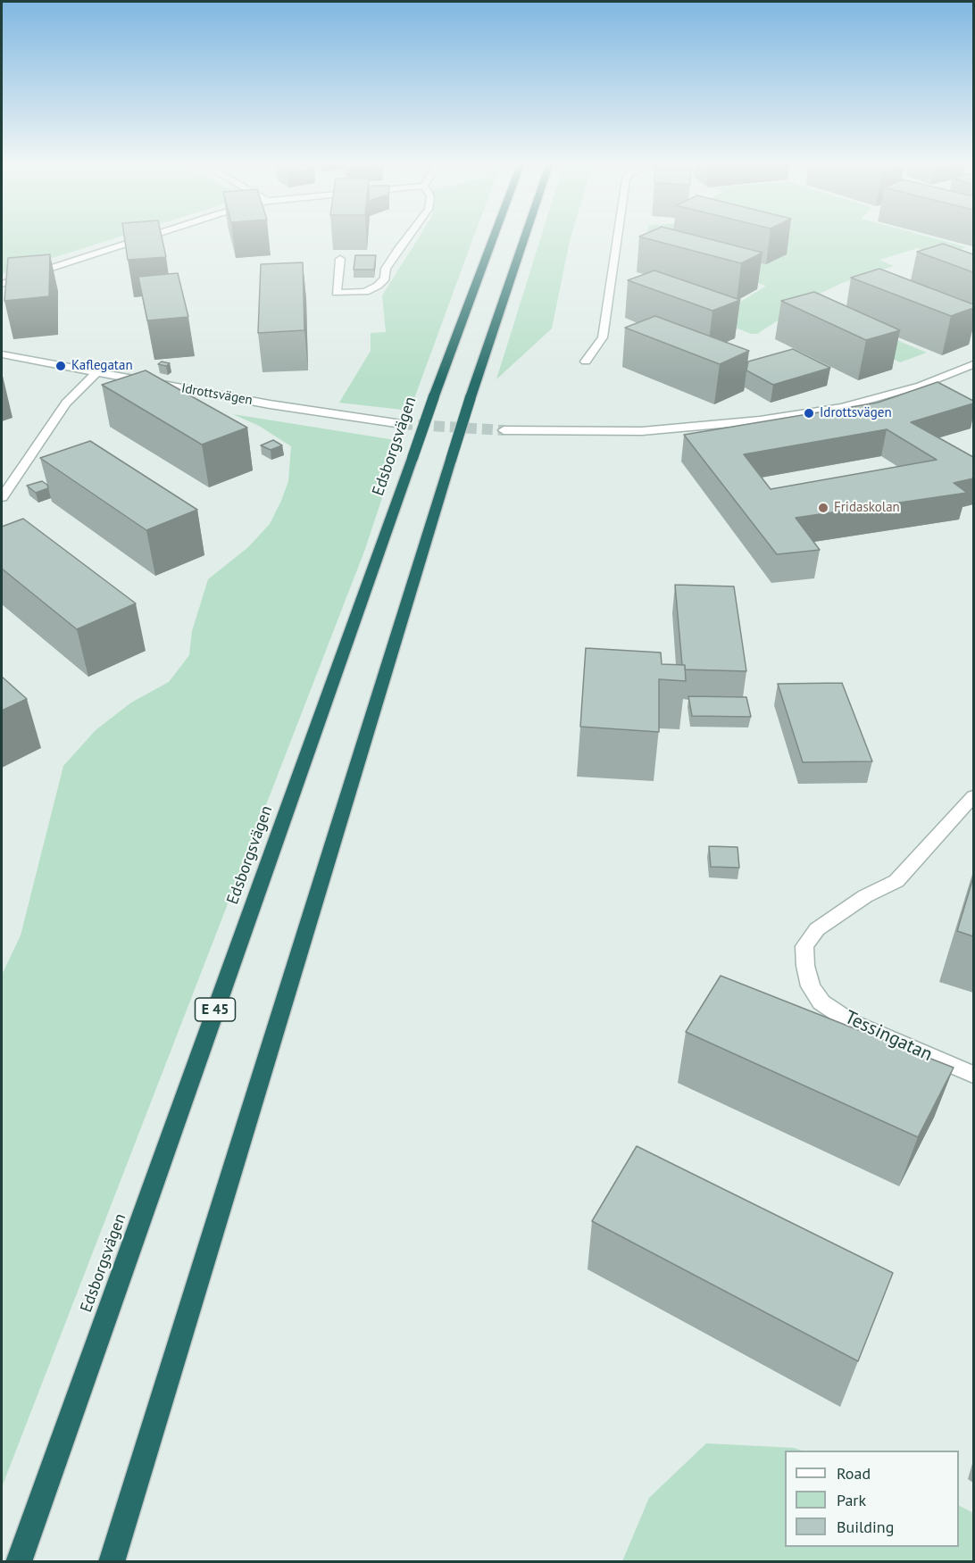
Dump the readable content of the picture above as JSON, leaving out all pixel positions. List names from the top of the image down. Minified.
{"streets":{"highway":["Edsborgsvägen","E 45"],"street":["Idrottsvägen","Tessingatan"]},"places":["Kaflegatan","Idrottsvägen","Fridaskolan"],"legend":["Road","Park","Building"]}
